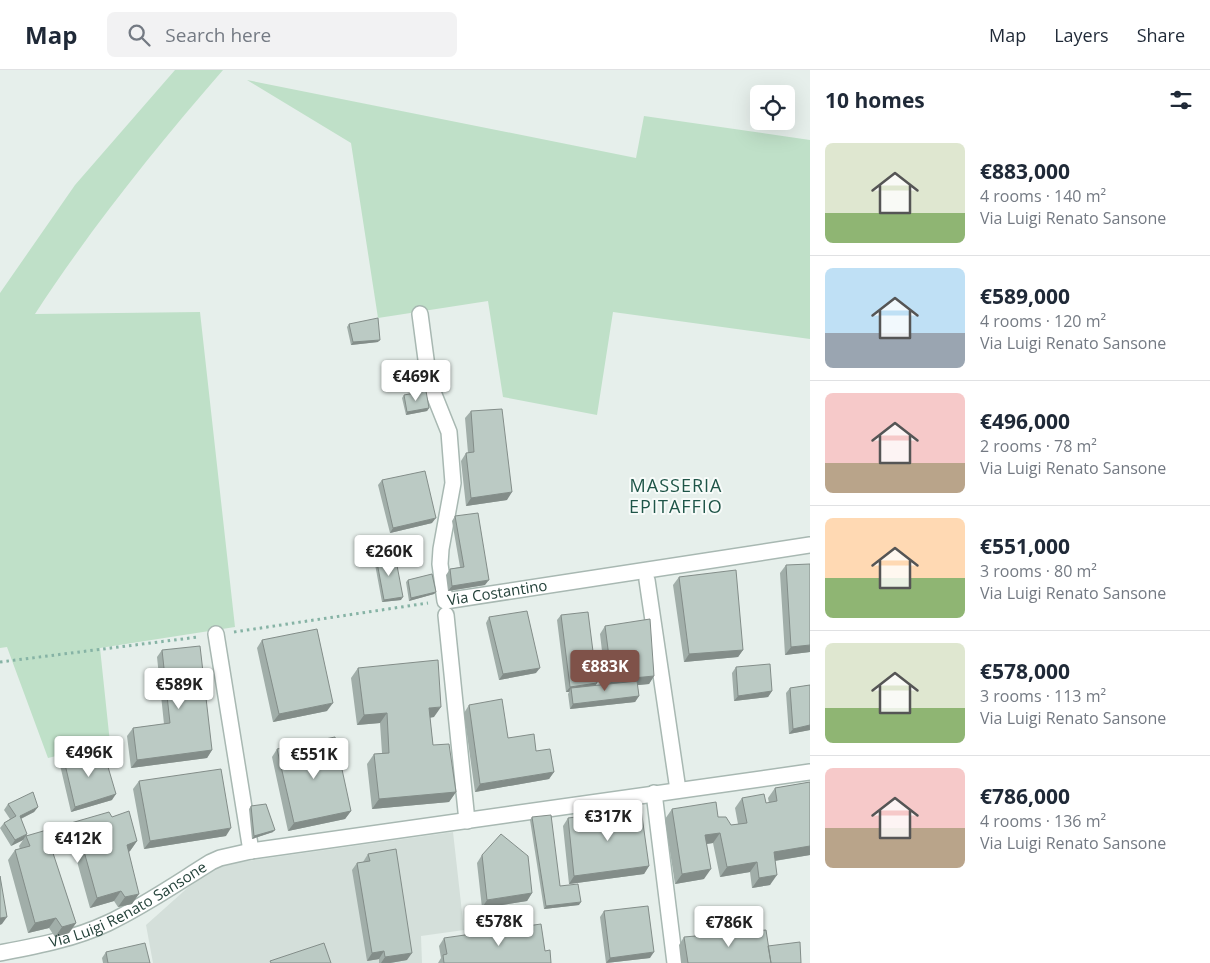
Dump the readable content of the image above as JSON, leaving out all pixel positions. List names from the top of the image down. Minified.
{"streets":{"street":["Via Costantino","Via Luigi Renato Sansone"]},"districts":["MASSERIA EPITAFFIO"],"page":{"header":"Map","search":"Search here","nav":["Map","Layers","Share"],"heading":"10 homes","list":[{"name":"€883,000","note":"4 rooms · 140 m² · Via Luigi Renato Sansone"},{"name":"€589,000","note":"4 rooms · 120 m² · Via Luigi Renato Sansone"},{"name":"€496,000","note":"2 rooms · 78 m² · Via Luigi Renato Sansone"},{"name":"€551,000","note":"3 rooms · 80 m² · Via Luigi Renato Sansone"},{"name":"€578,000","note":"3 rooms · 113 m² · Via Luigi Renato Sansone"},{"name":"€786,000","note":"4 rooms · 136 m² · Via Luigi Renato Sansone"}],"price":["€469K","€260K","€883K","€589K","€496K","€551K","€317K","€412K","€578K","€786K"]}}
